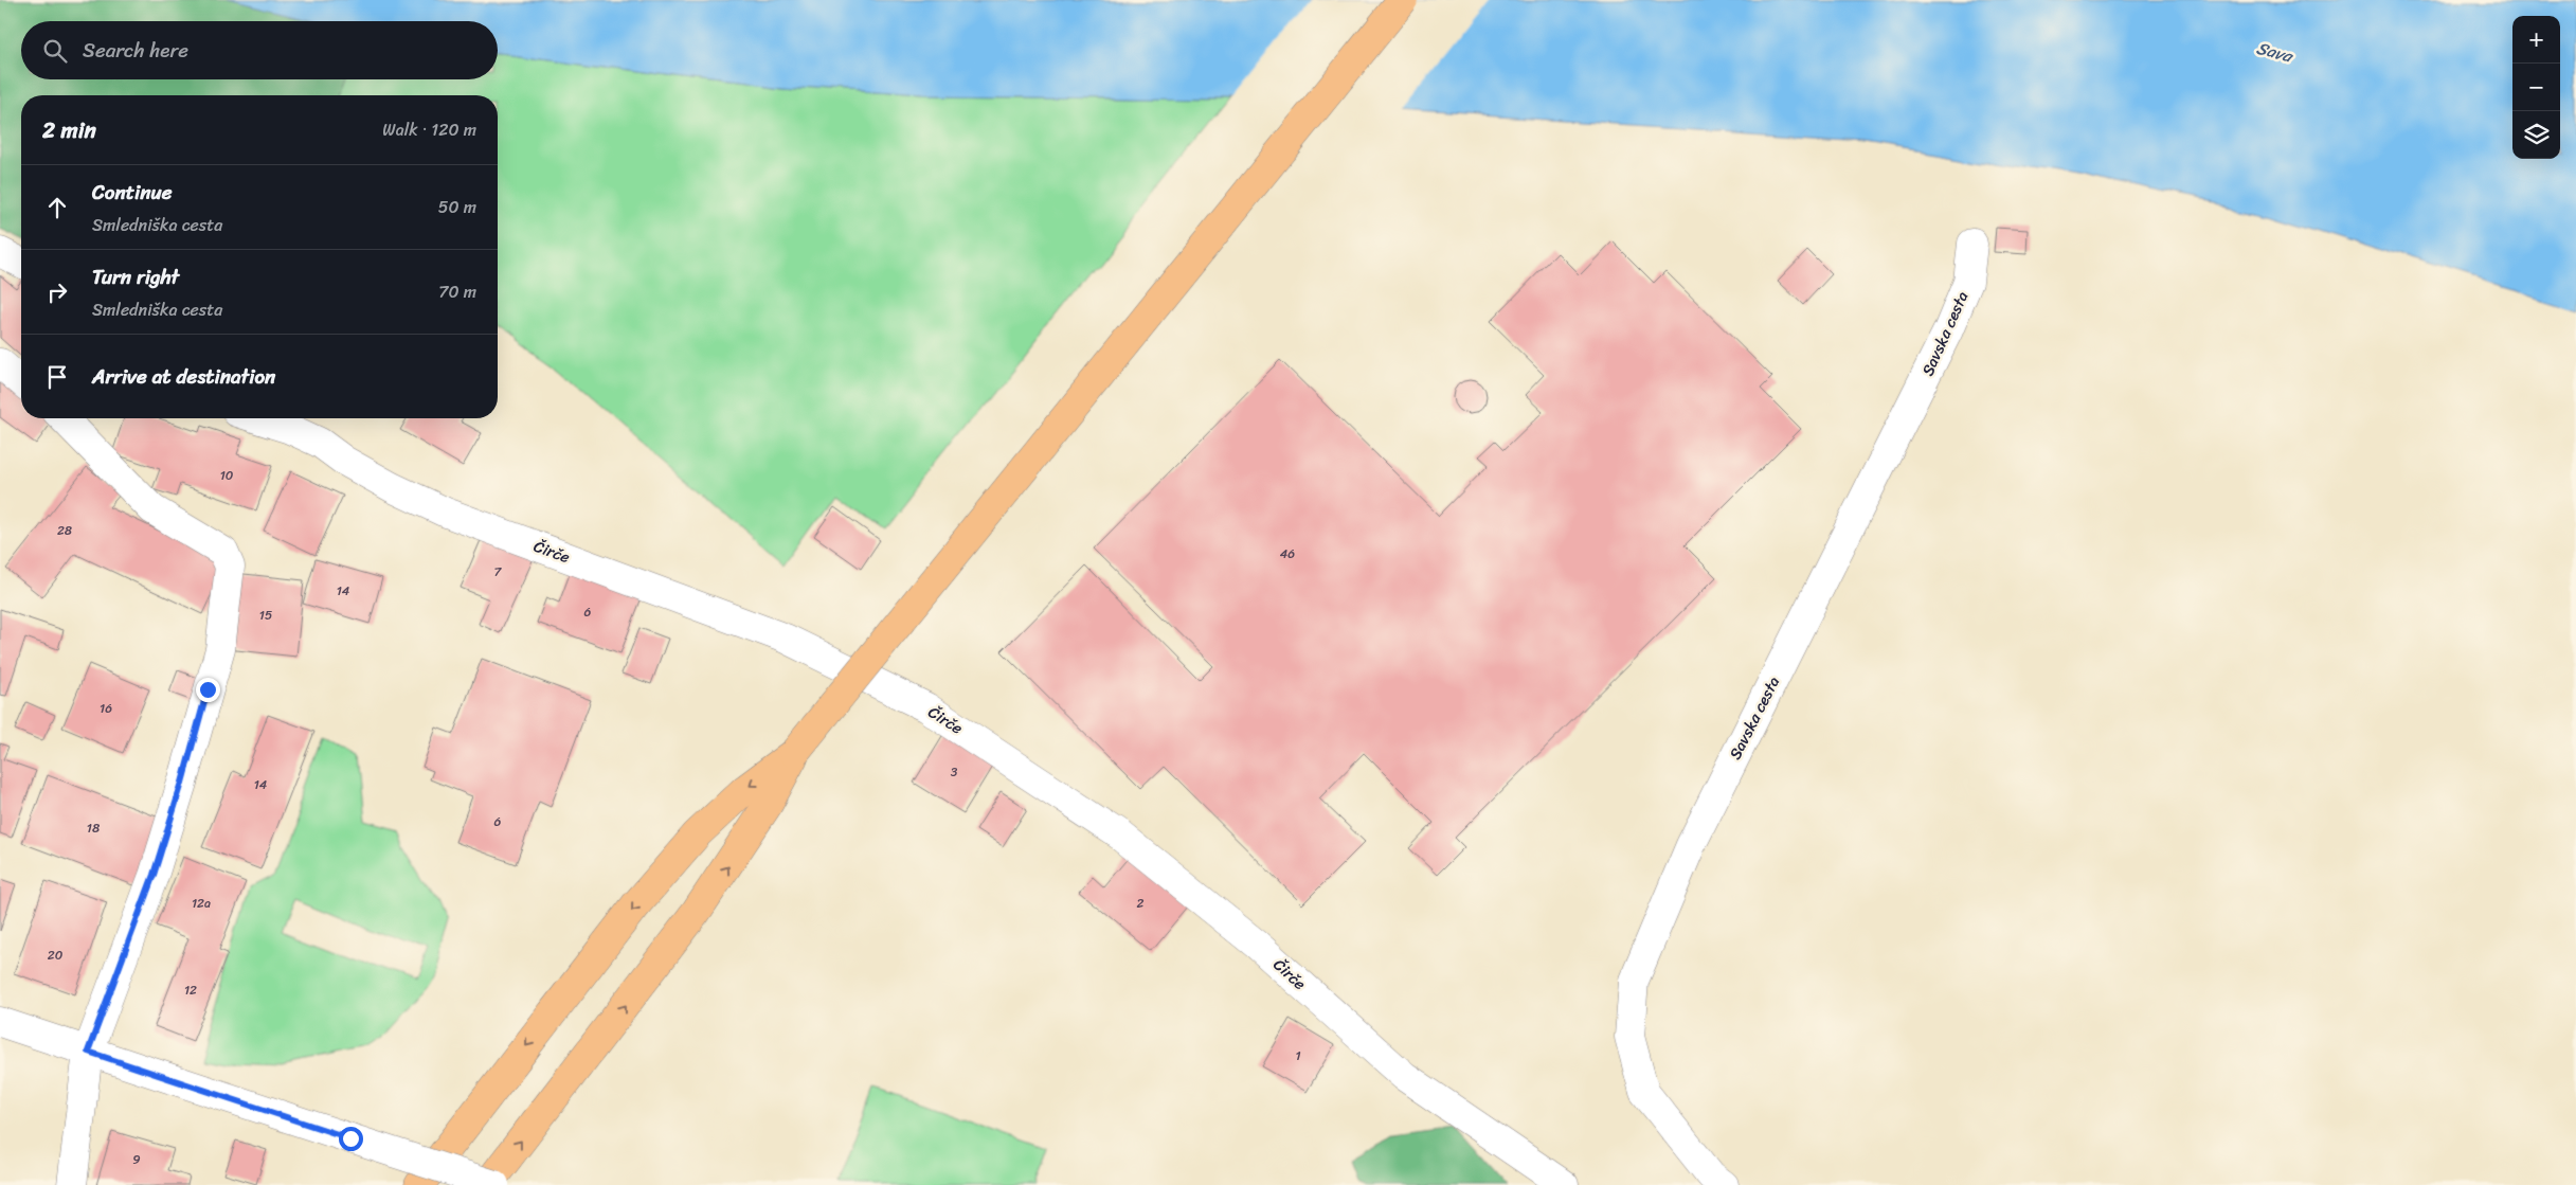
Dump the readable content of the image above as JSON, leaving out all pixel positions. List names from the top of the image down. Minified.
{"streets":{"street":["Savska cesta","Čirče"]},"water":["Sava"],"house_numbers":["10","28","46","7","14","6","15","16","3","14","6","18","12a","2","20","12","1","9"],"page":{"map_buttons":["+","−"],"search":"Search here","heading":["2 min","Walk · 120 m"],"list":[["Continue","Smledniška cesta","50 m"],["Turn right","Smledniška cesta","70 m"],"Arrive at destination"]}}
